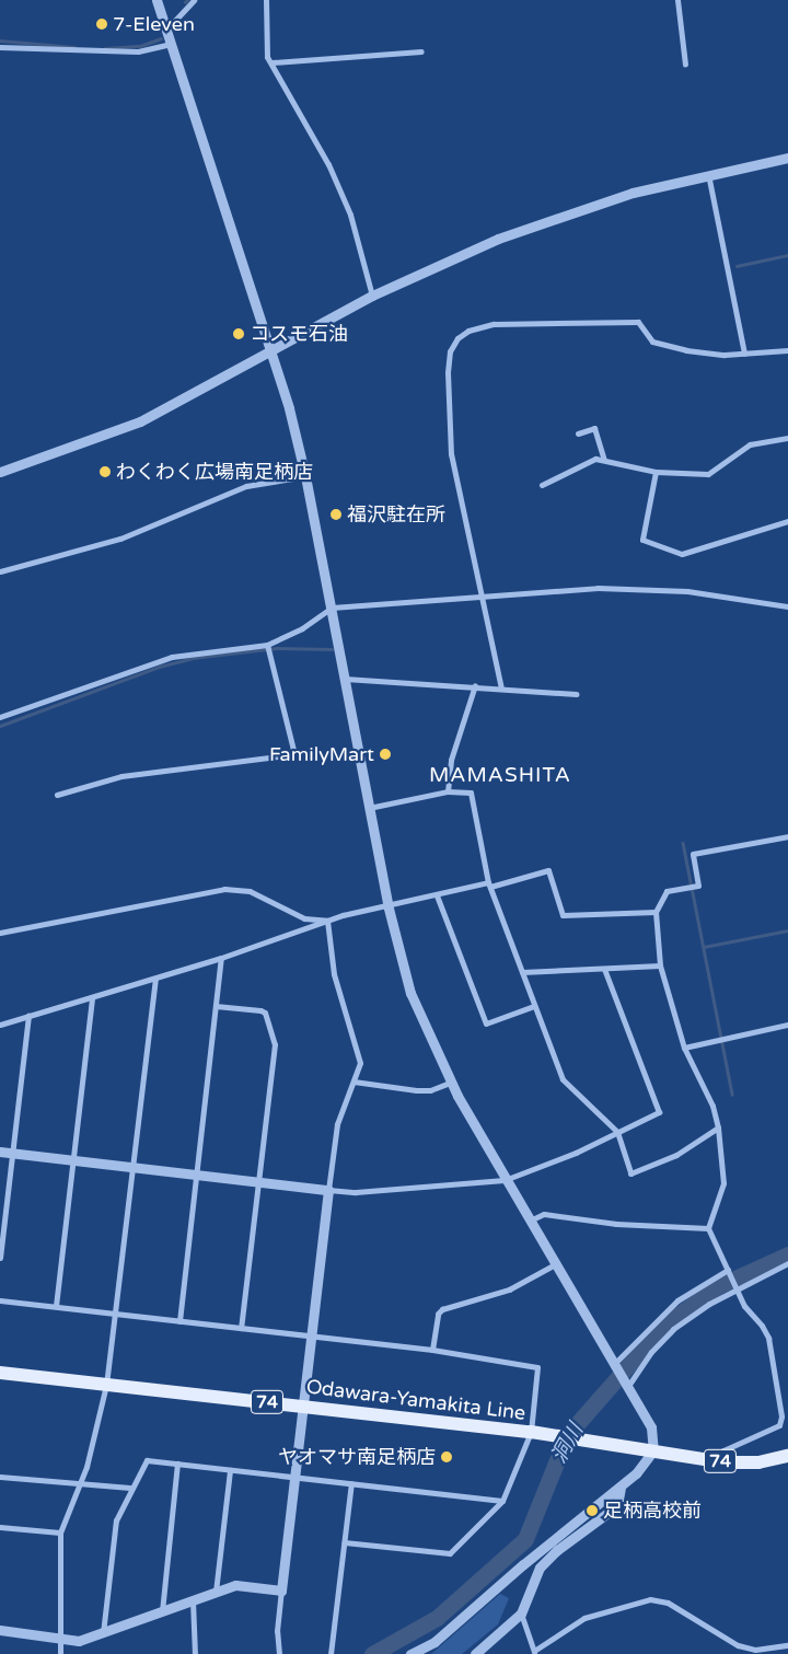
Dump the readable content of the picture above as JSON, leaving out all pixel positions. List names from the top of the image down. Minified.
{"streets":{"main road":["Odawara-Yamakita Line","74"]},"crossings":[["Odawara-Yamakita Line","74"]],"districts":["MAMASHITA"],"water":["洞川"],"places":["7-Eleven","コスモ石油","わくわく広場南足柄店","福沢駐在所","FamilyMart","ヤオマサ南足柄店","足柄高校前"]}
